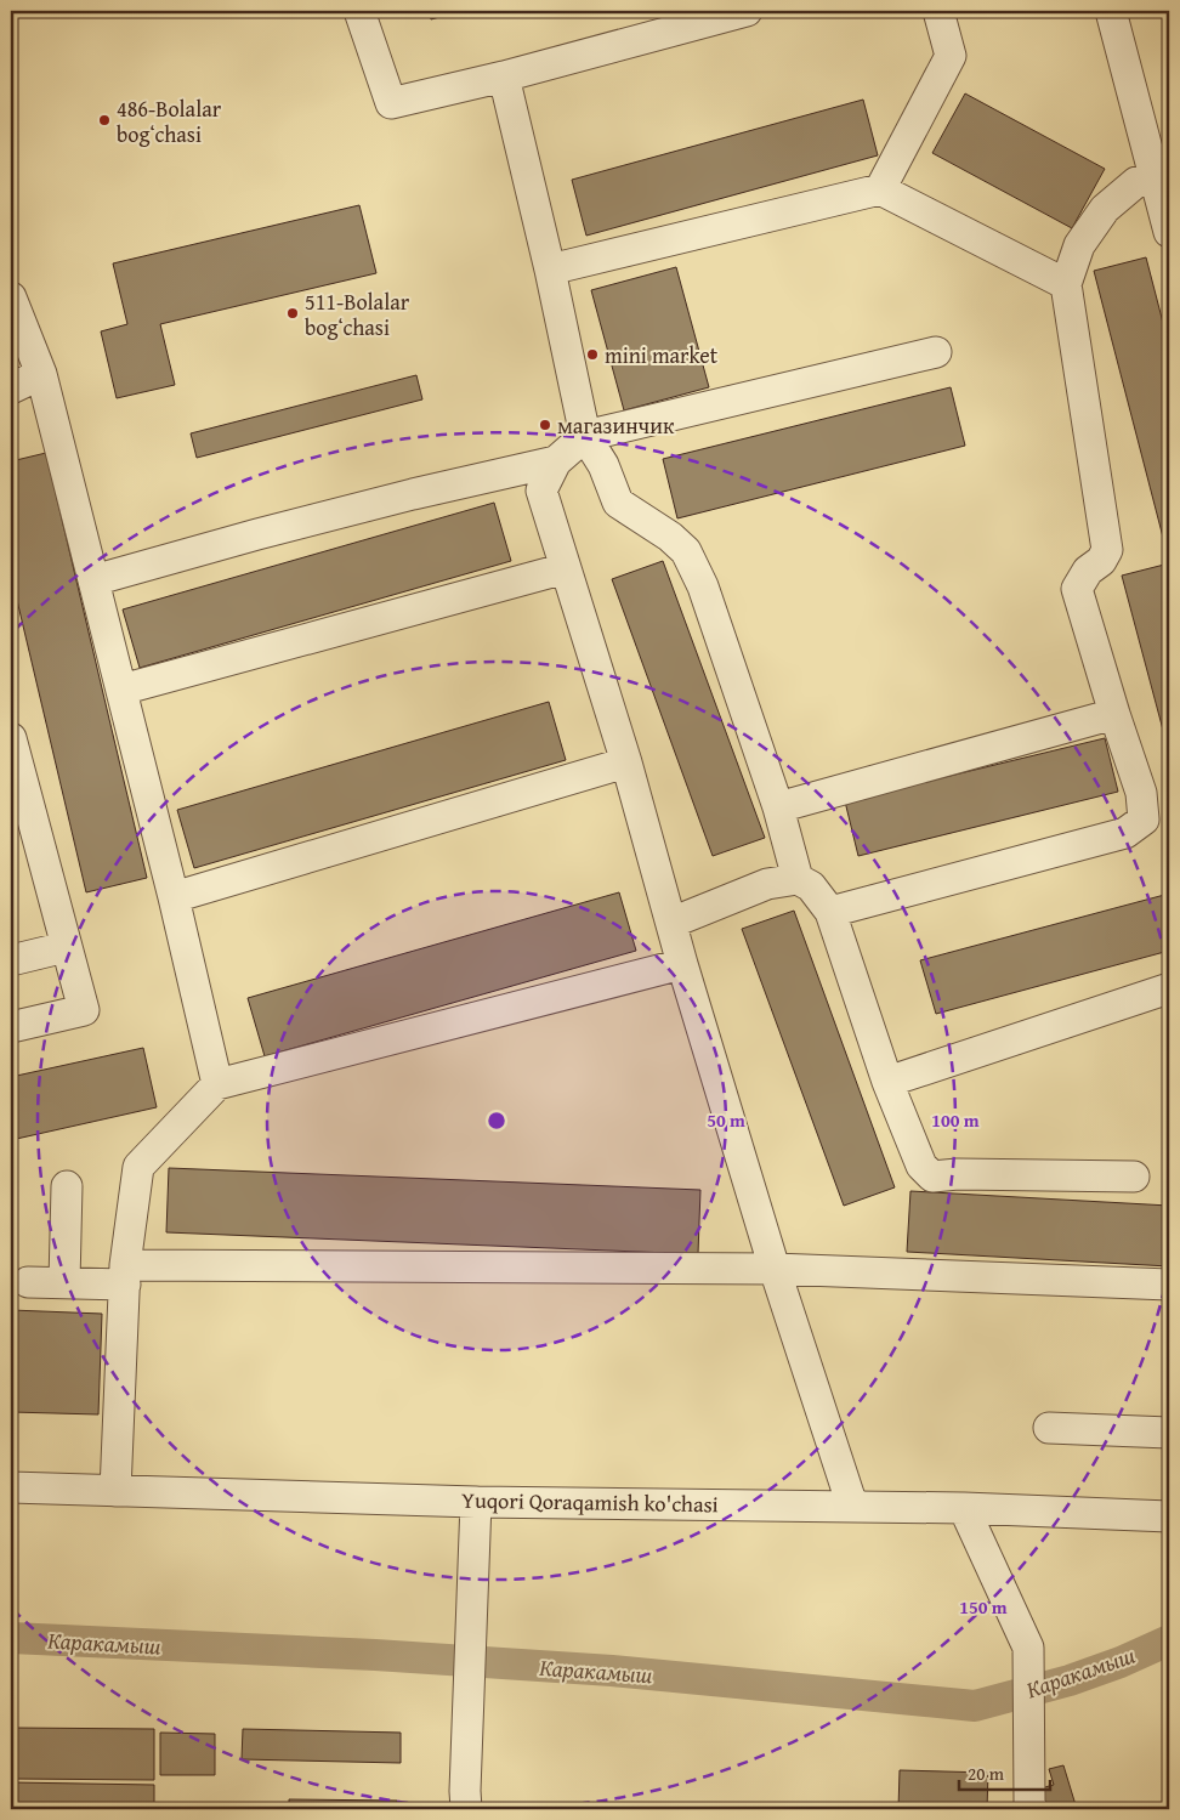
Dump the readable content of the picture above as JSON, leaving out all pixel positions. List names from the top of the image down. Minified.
{"streets":{"street":["Yuqori Qoraqamish ko'chasi"]},"water":["Каракамыш"],"places":["486-Bolalar bogʻchasi","511-Bolalar bogʻchasi","mini market","магазинчик"],"scale_bar":"20 m","rings":["50 m","100 m","150 m"]}
